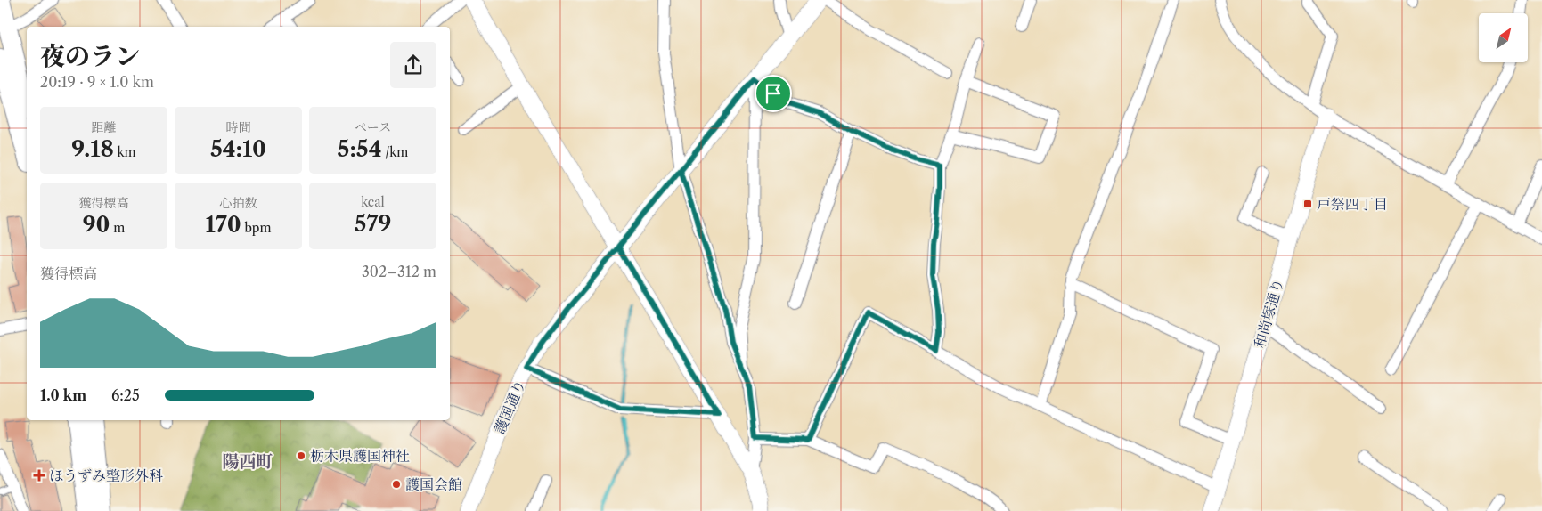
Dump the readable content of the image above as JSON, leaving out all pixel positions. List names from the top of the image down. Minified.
{"streets":{"street":["和尚塚通り","護国通り"]},"districts":["陽西町"],"places":{"transit":["戸祭四丁目"],"other":["栃木県護国神社","護国会館"],"health":["ほうずみ整形外科"]},"north":"top right","page":{"heading":["夜のラン","20:19 · 9 × 1.0 km"],"stats":[["距離","9.18 km"],["時間","54:10"],["ペース","5:54 /km"],["獲得標高","90 m"],["心拍数","170 bpm"],["kcal","579"]],"chart":["獲得標高","302–312 m"],"list":[{"name":"1.0 km","note":"6:25"}]}}
